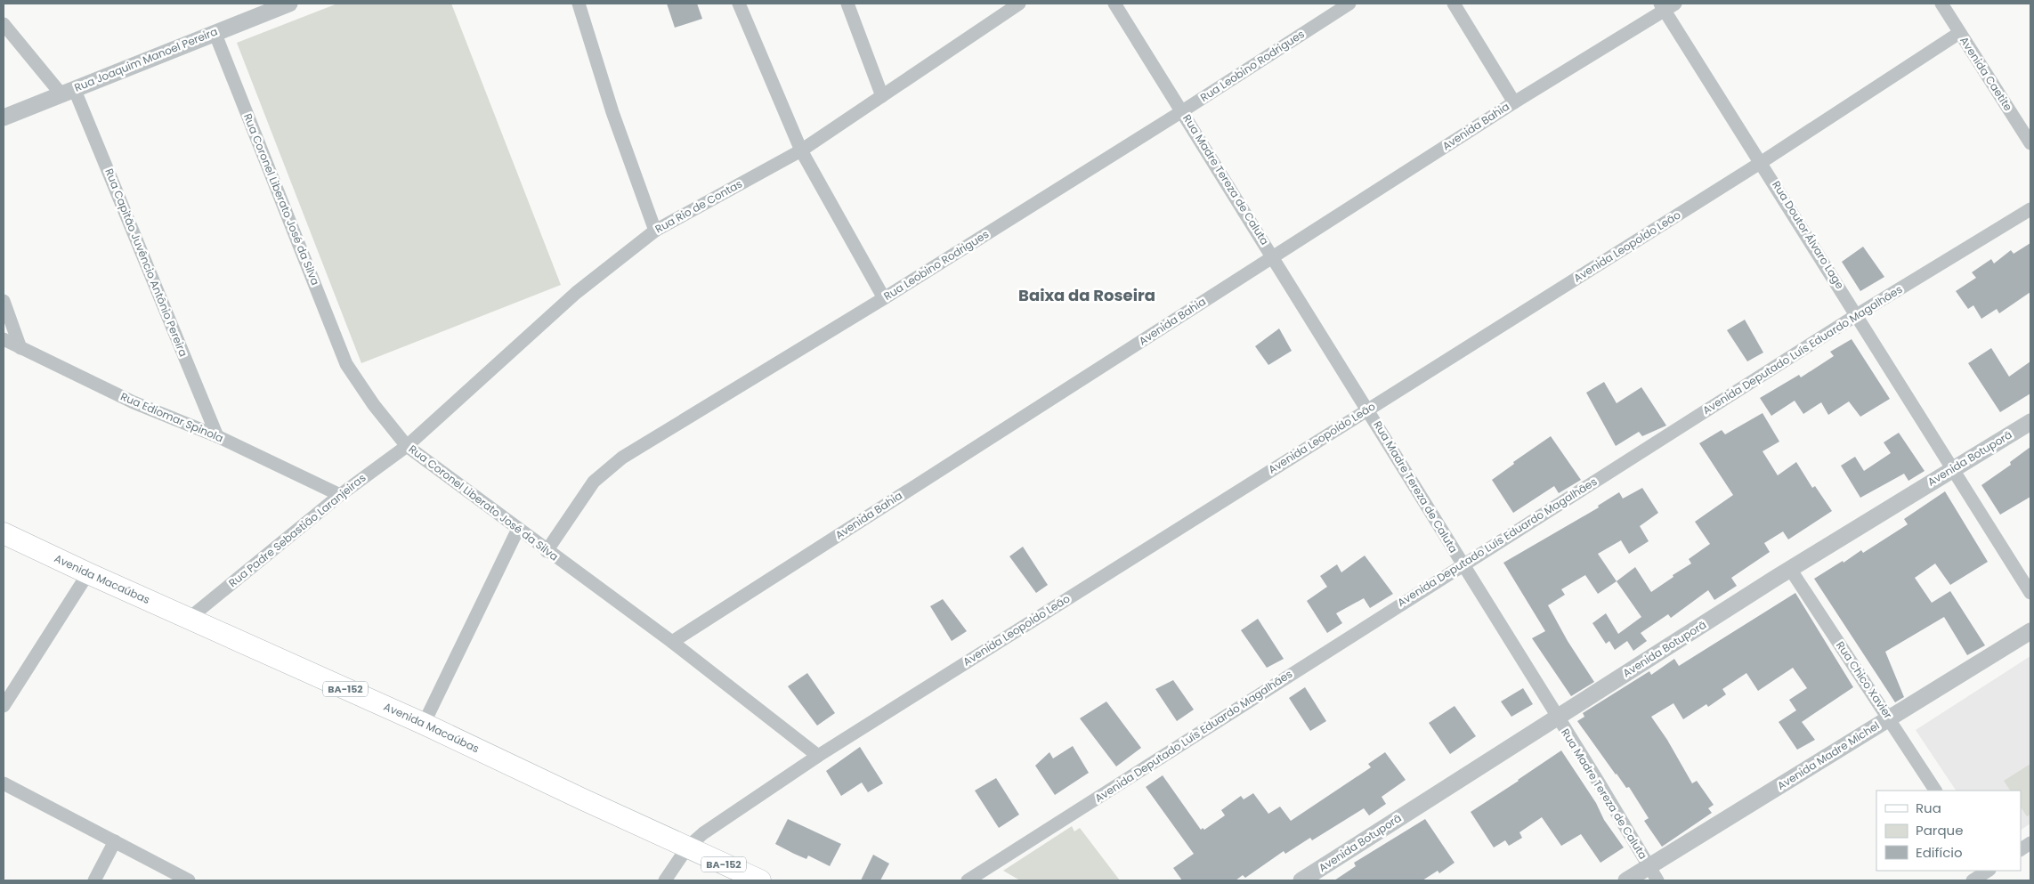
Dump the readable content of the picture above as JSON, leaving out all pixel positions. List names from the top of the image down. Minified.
{"streets":{"main road":["Avenida Macaúbas","BA-152"],"street":["Rua Joaquim Manoel Pereira","Rua Leobino Rodrigues","Avenida Caetite","Avenida Bahia","Rua Madre Tereza de Caluta","Rua Coronel Liberato José da Silva","Rua Rio de Contas","Rua Doutor Álvaro Lage","Avenida Leopoldo Leão","Rua Capitão Juvêncio Antônio Pereira","Avenida Deputado Luís Eduardo Magalhães","Rua Ediomar Spinola","Avenida Botuporã","Rua Padre Sebastião Laranjeiras","Rua Chico Xavier","Avenida Madre Michel"]},"crossings":[["Rua Joaquim Manoel Pereira","Rua Coronel Liberato José da Silva"],["Rua Joaquim Manoel Pereira","Rua Capitão Juvêncio Antônio Pereira"],["Rua Leobino Rodrigues","Rua Madre Tereza de Caluta"],["Rua Leobino Rodrigues","Rua Coronel Liberato José da Silva"],["Avenida Caetite","Avenida Leopoldo Leão"],["Avenida Bahia","Rua Madre Tereza de Caluta"],["Avenida Bahia","Rua Coronel Liberato José da Silva"],["Avenida Bahia","Rua Doutor Álvaro Lage"],["Rua Madre Tereza de Caluta","Avenida Leopoldo Leão"],["Rua Madre Tereza de Caluta","Avenida Deputado Luís Eduardo Magalhães"],["Rua Madre Tereza de Caluta","Avenida Botuporã"],["Rua Madre Tereza de Caluta","Avenida Madre Michel"],["Rua Coronel Liberato José da Silva","Rua Rio de Contas"],["Rua Coronel Liberato José da Silva","Avenida Leopoldo Leão"],["Rua Coronel Liberato José da Silva","Rua Padre Sebastião Laranjeiras"],["Rua Rio de Contas","Rua Padre Sebastião Laranjeiras"],["Rua Doutor Álvaro Lage","Avenida Leopoldo Leão"],["Rua Doutor Álvaro Lage","Avenida Deputado Luís Eduardo Magalhães"],["Rua Doutor Álvaro Lage","Avenida Botuporã"],["Avenida Leopoldo Leão","Avenida Macaúbas"],["Rua Capitão Juvêncio Antônio Pereira","Rua Ediomar Spinola"],["Rua Ediomar Spinola","Rua Padre Sebastião Laranjeiras"],["Avenida Botuporã","Rua Chico Xavier"],["Rua Padre Sebastião Laranjeiras","Avenida Macaúbas"],["Rua Chico Xavier","Avenida Madre Michel"]],"districts":["Baixa da Roseira"],"legend":["Rua","Parque","Edifício"]}
